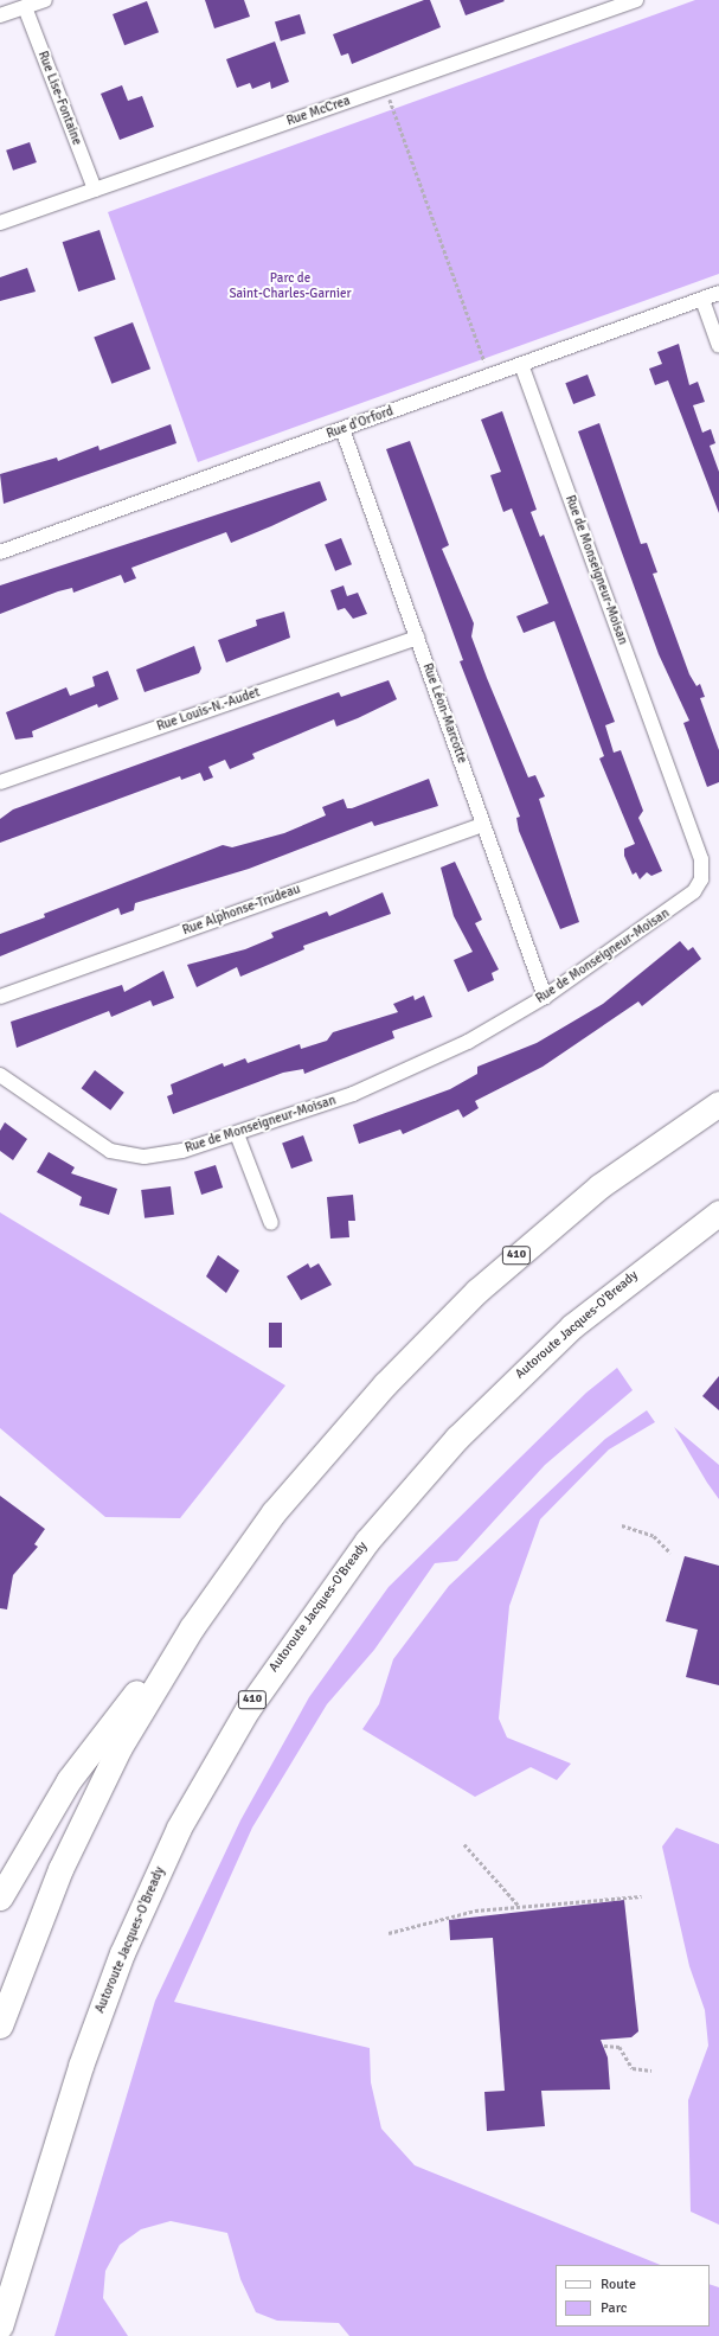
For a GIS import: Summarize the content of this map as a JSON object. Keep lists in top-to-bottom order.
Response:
{
  "streets": {
    "highway": ["410", "Autoroute Jacques-O'Bready"],
    "street": [
      "Rue Lise-Fontaine",
      "Rue McCrea",
      "Rue d'Orford",
      "Rue de Monseigneur-Moisan",
      "Rue Louis-N.-Audet",
      "Rue Léon-Marcotte",
      "Rue Alphonse-Trudeau"
    ]
  },
  "crossings": [
    ["Rue Lise-Fontaine", "Rue McCrea"],
    ["Rue d'Orford", "Rue de Monseigneur-Moisan"],
    ["Rue d'Orford", "Rue Léon-Marcotte"],
    ["Rue de Monseigneur-Moisan", "Rue Léon-Marcotte"],
    ["Rue Louis-N.-Audet", "Rue Léon-Marcotte"],
    ["Rue Léon-Marcotte", "Rue Alphonse-Trudeau"]
  ],
  "parks": ["Parc de Saint-Charles-Garnier"],
  "legend": ["Route", "Parc"]
}
